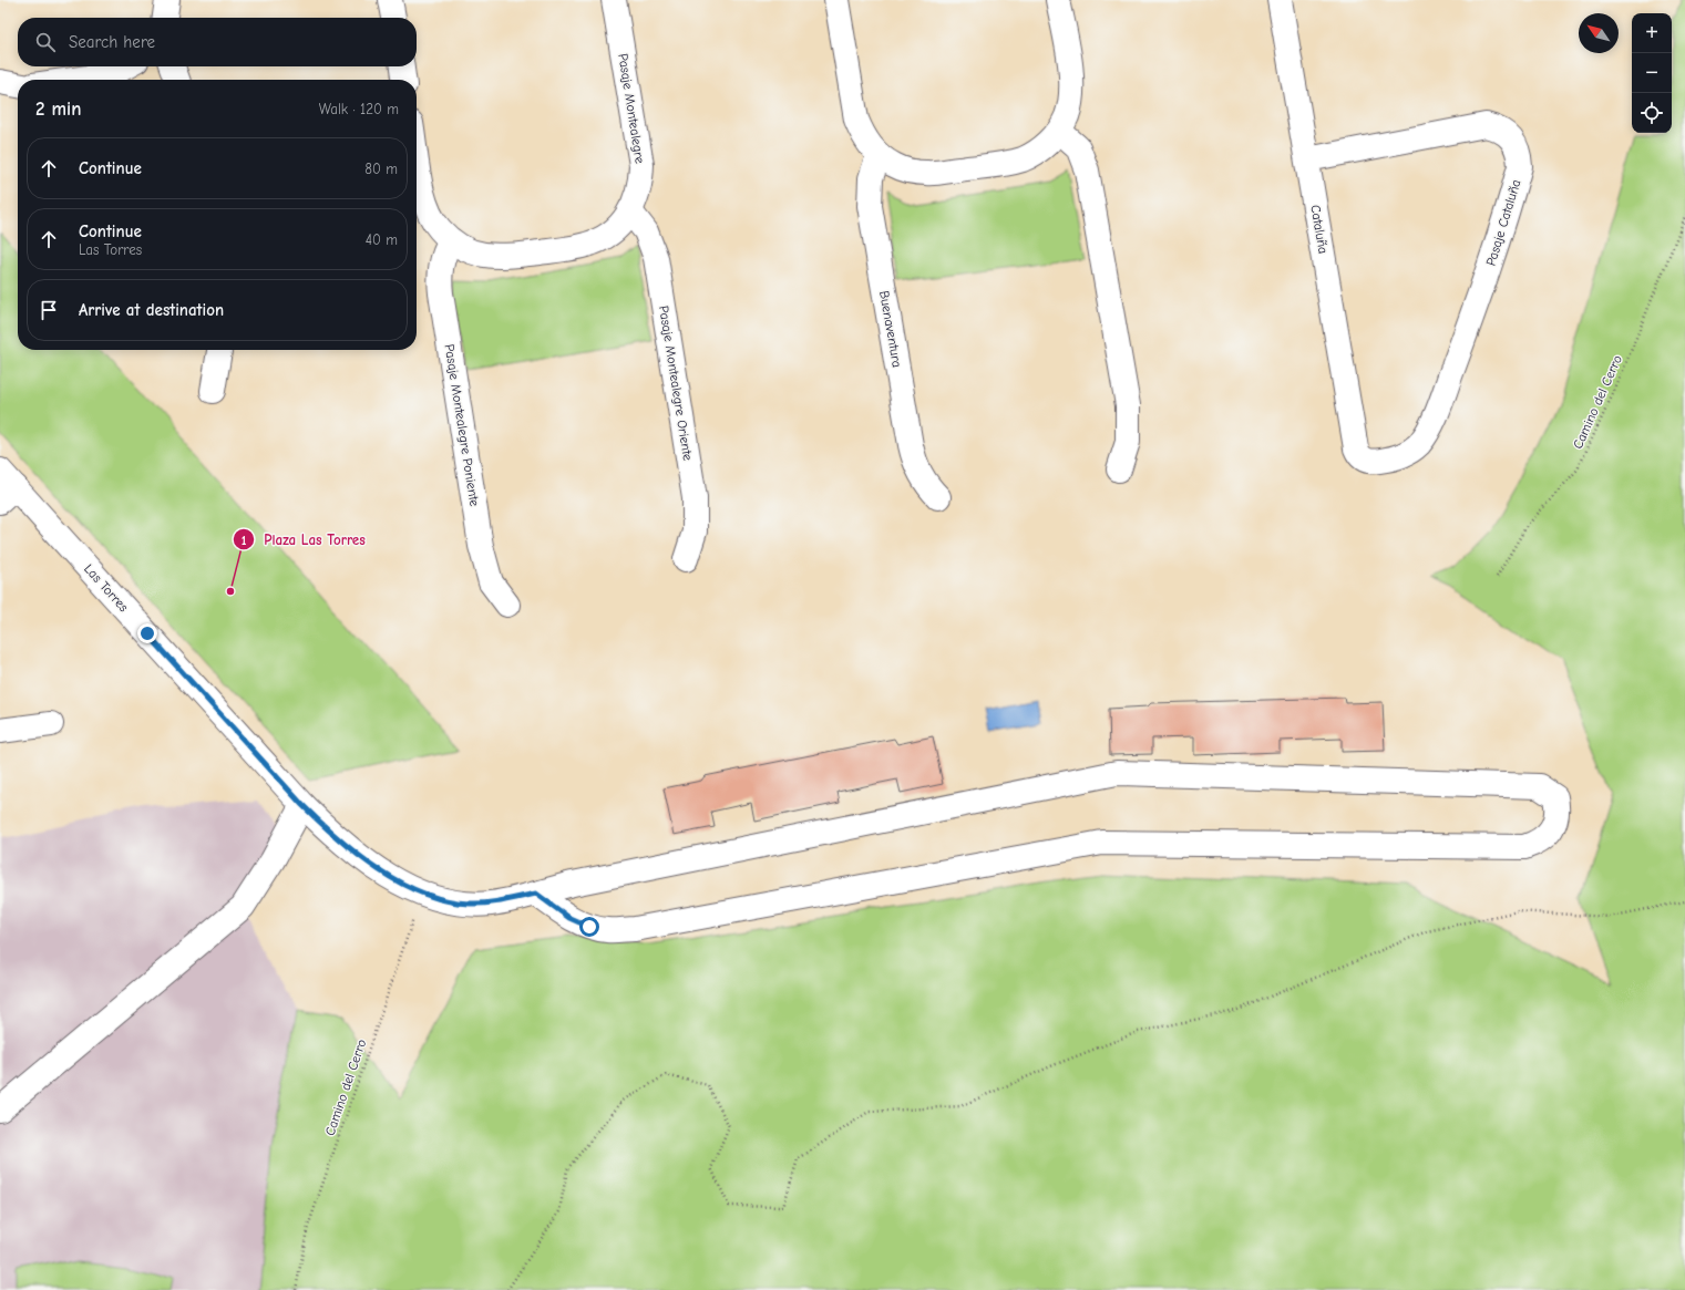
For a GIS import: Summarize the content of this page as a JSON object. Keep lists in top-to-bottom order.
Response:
{
  "streets": {
    "street": [
      "Pasaje Montealegre",
      "Pasaje Cataluña",
      "Cataluña",
      "Buenaventura",
      "Pasaje Montealegre Oriente",
      "Pasaje Montealegre Poniente",
      "Las Torres"
    ],
    "path": ["Camino del Cerro"]
  },
  "crossings": [
    ["Pasaje Montealegre", "Pasaje Montealegre Oriente"],
    ["Pasaje Montealegre", "Pasaje Montealegre Poniente"],
    ["Pasaje Cataluña", "Cataluña"],
    ["Camino del Cerro", "Las Torres"]
  ],
  "places": ["Plaza Las Torres"],
  "north": "top left",
  "page": {
    "map_buttons": ["+", "−"],
    "search": "Search here",
    "heading": ["2 min", "Walk · 120 m"],
    "list": [
      ["Continue", "80 m"],
      ["Continue", "Las Torres", "40 m"],
      "Arrive at destination"
    ]
  }
}
